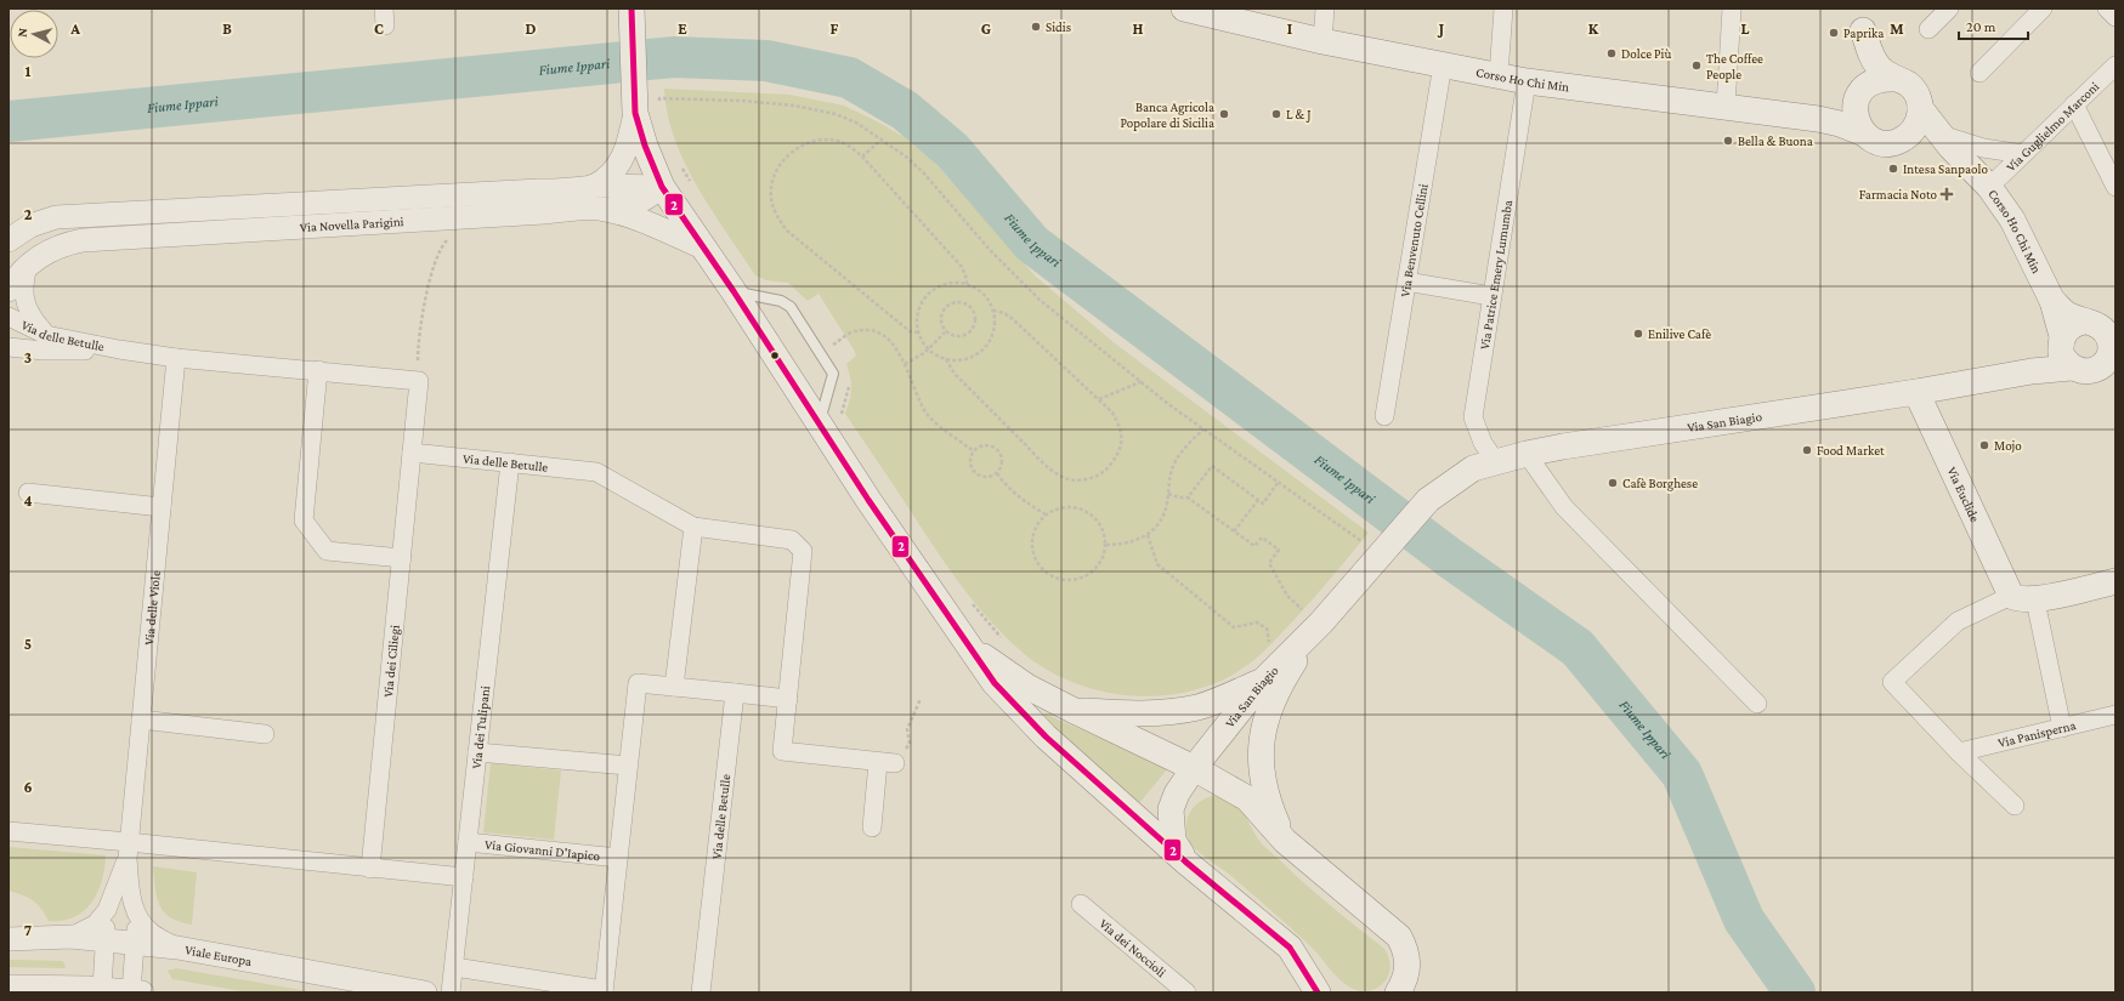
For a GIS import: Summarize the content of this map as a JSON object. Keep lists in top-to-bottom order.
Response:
{
  "streets": {
    "main road": ["Corso Ho Chi Min", "Via San Biagio", "Via Euclide"],
    "street": [
      "Via Guglielmo Marconi",
      "Via Novella Parigini",
      "Via Benvenuto Cellini",
      "Via Patrice Emery Lumumba",
      "Via delle Betulle",
      "Via delle Viole",
      "Via dei Ciliegi",
      "Via dei Tulipani",
      "Via Panisperna",
      "Via Giovanni D'Iapico",
      "Via dei Noccioli",
      "Viale Europa"
    ]
  },
  "crossings": [
    ["Corso Ho Chi Min", "Via Guglielmo Marconi"],
    ["Corso Ho Chi Min", "Via Benvenuto Cellini"],
    ["Corso Ho Chi Min", "Via Patrice Emery Lumumba"],
    ["Corso Ho Chi Min", "Via San Biagio"],
    ["Via Patrice Emery Lumumba", "Via San Biagio"],
    ["Via delle Betulle", "Via delle Viole"],
    ["Via delle Betulle", "Via dei Ciliegi"],
    ["Via delle Betulle", "Via dei Tulipani"],
    ["Via San Biagio", "Via Euclide"],
    ["Via Euclide", "Via Panisperna"],
    ["Via dei Tulipani", "Via Giovanni D'Iapico"]
  ],
  "water": ["Fiume Ippari"],
  "places": {
    "other": [
      "Sidis",
      "Paprika",
      "Dolce Più",
      "The Coffee People",
      "Banca Agricola Popolare di Sicilia",
      "L & J",
      "Bella & Buona",
      "Intesa Sanpaolo",
      "Enilive Cafè",
      "Mojo",
      "Food Market",
      "Cafè Borghese"
    ],
    "health": ["Farmacia Noto"]
  },
  "lines": ["transit line 2"],
  "scale_bar": "20 m",
  "north": "left",
  "grid": {
    "columns": [
      "A",
      "B",
      "C",
      "D",
      "E",
      "F",
      "G",
      "H",
      "I",
      "J",
      "K",
      "L",
      "M"
    ],
    "rows": [
      "1",
      "2",
      "3",
      "4",
      "5",
      "6",
      "7"
    ]
  }
}
